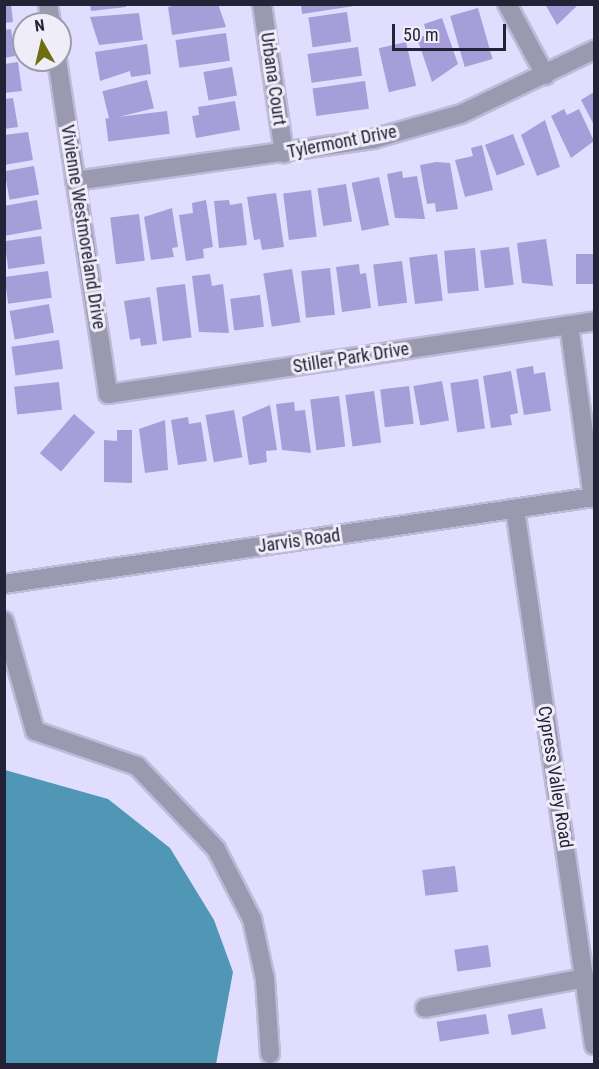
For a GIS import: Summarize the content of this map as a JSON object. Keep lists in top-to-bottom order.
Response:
{
  "streets": {
    "street": [
      "Urbana Court",
      "Tylermont Drive",
      "Vivienne Westmoreland Drive",
      "Stiller Park Drive",
      "Jarvis Road",
      "Cypress Valley Road"
    ]
  },
  "crossings": [
    ["Urbana Court", "Tylermont Drive"],
    ["Tylermont Drive", "Vivienne Westmoreland Drive"],
    ["Vivienne Westmoreland Drive", "Stiller Park Drive"],
    ["Jarvis Road", "Cypress Valley Road"]
  ],
  "scale_bar": "50 m",
  "north": "top"
}
